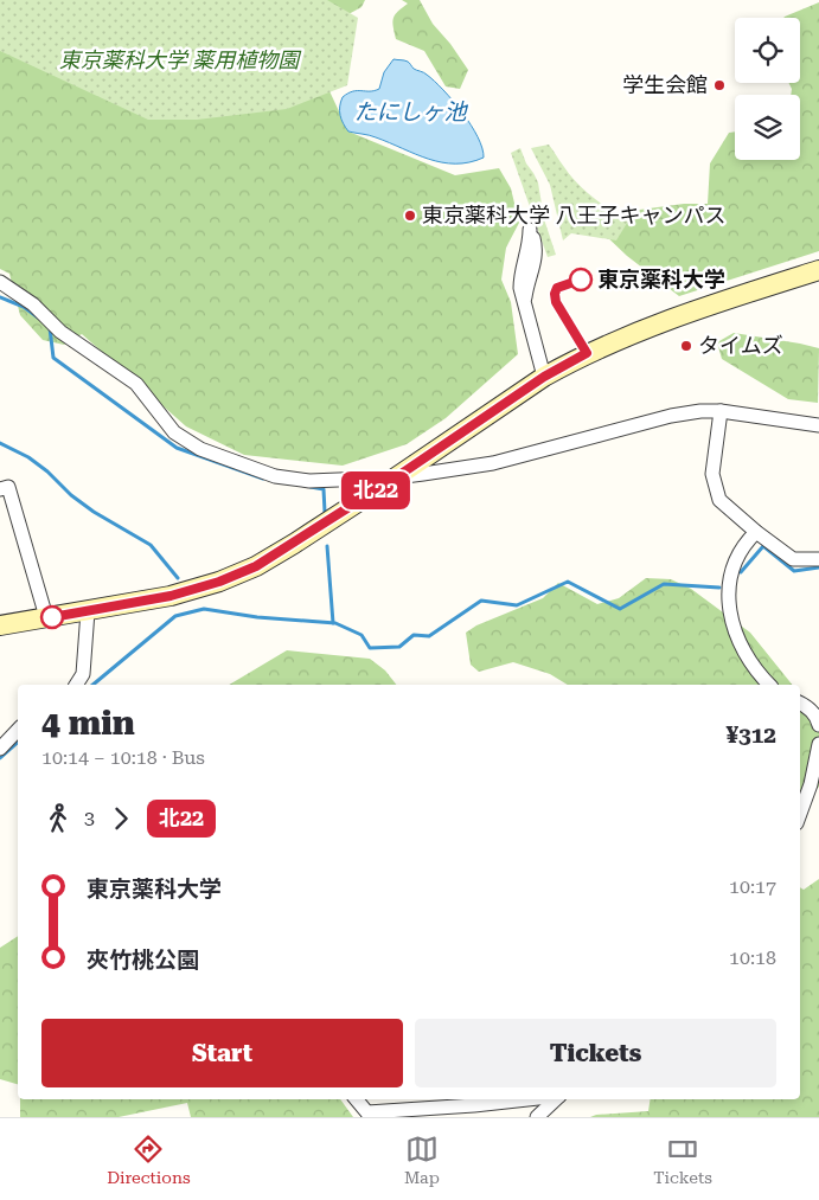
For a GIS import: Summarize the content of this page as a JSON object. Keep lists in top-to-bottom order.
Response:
{
  "water": ["たにしヶ池"],
  "parks": ["東京薬科大学 薬用植物園"],
  "places": [
    "学生会館",
    "東京薬科大学 八王子キャンパス",
    "東京薬科大学",
    "タイムズ"
  ],
  "lines": ["bus line 北22"],
  "page": {
    "on_map": "北22",
    "heading": ["4 min", "10:14 – 10:18 · Bus", "¥312"],
    "legs": ["3", "北22"],
    "list": [
      {
        "name": "東京薬科大学",
        "value": "10:17"
      },
      {
        "name": "夾竹桃公園",
        "value": "10:18"
      }
    ],
    "buttons": ["Start", "Tickets"],
    "tabs": ["Directions", "Map", "Tickets"]
  }
}
